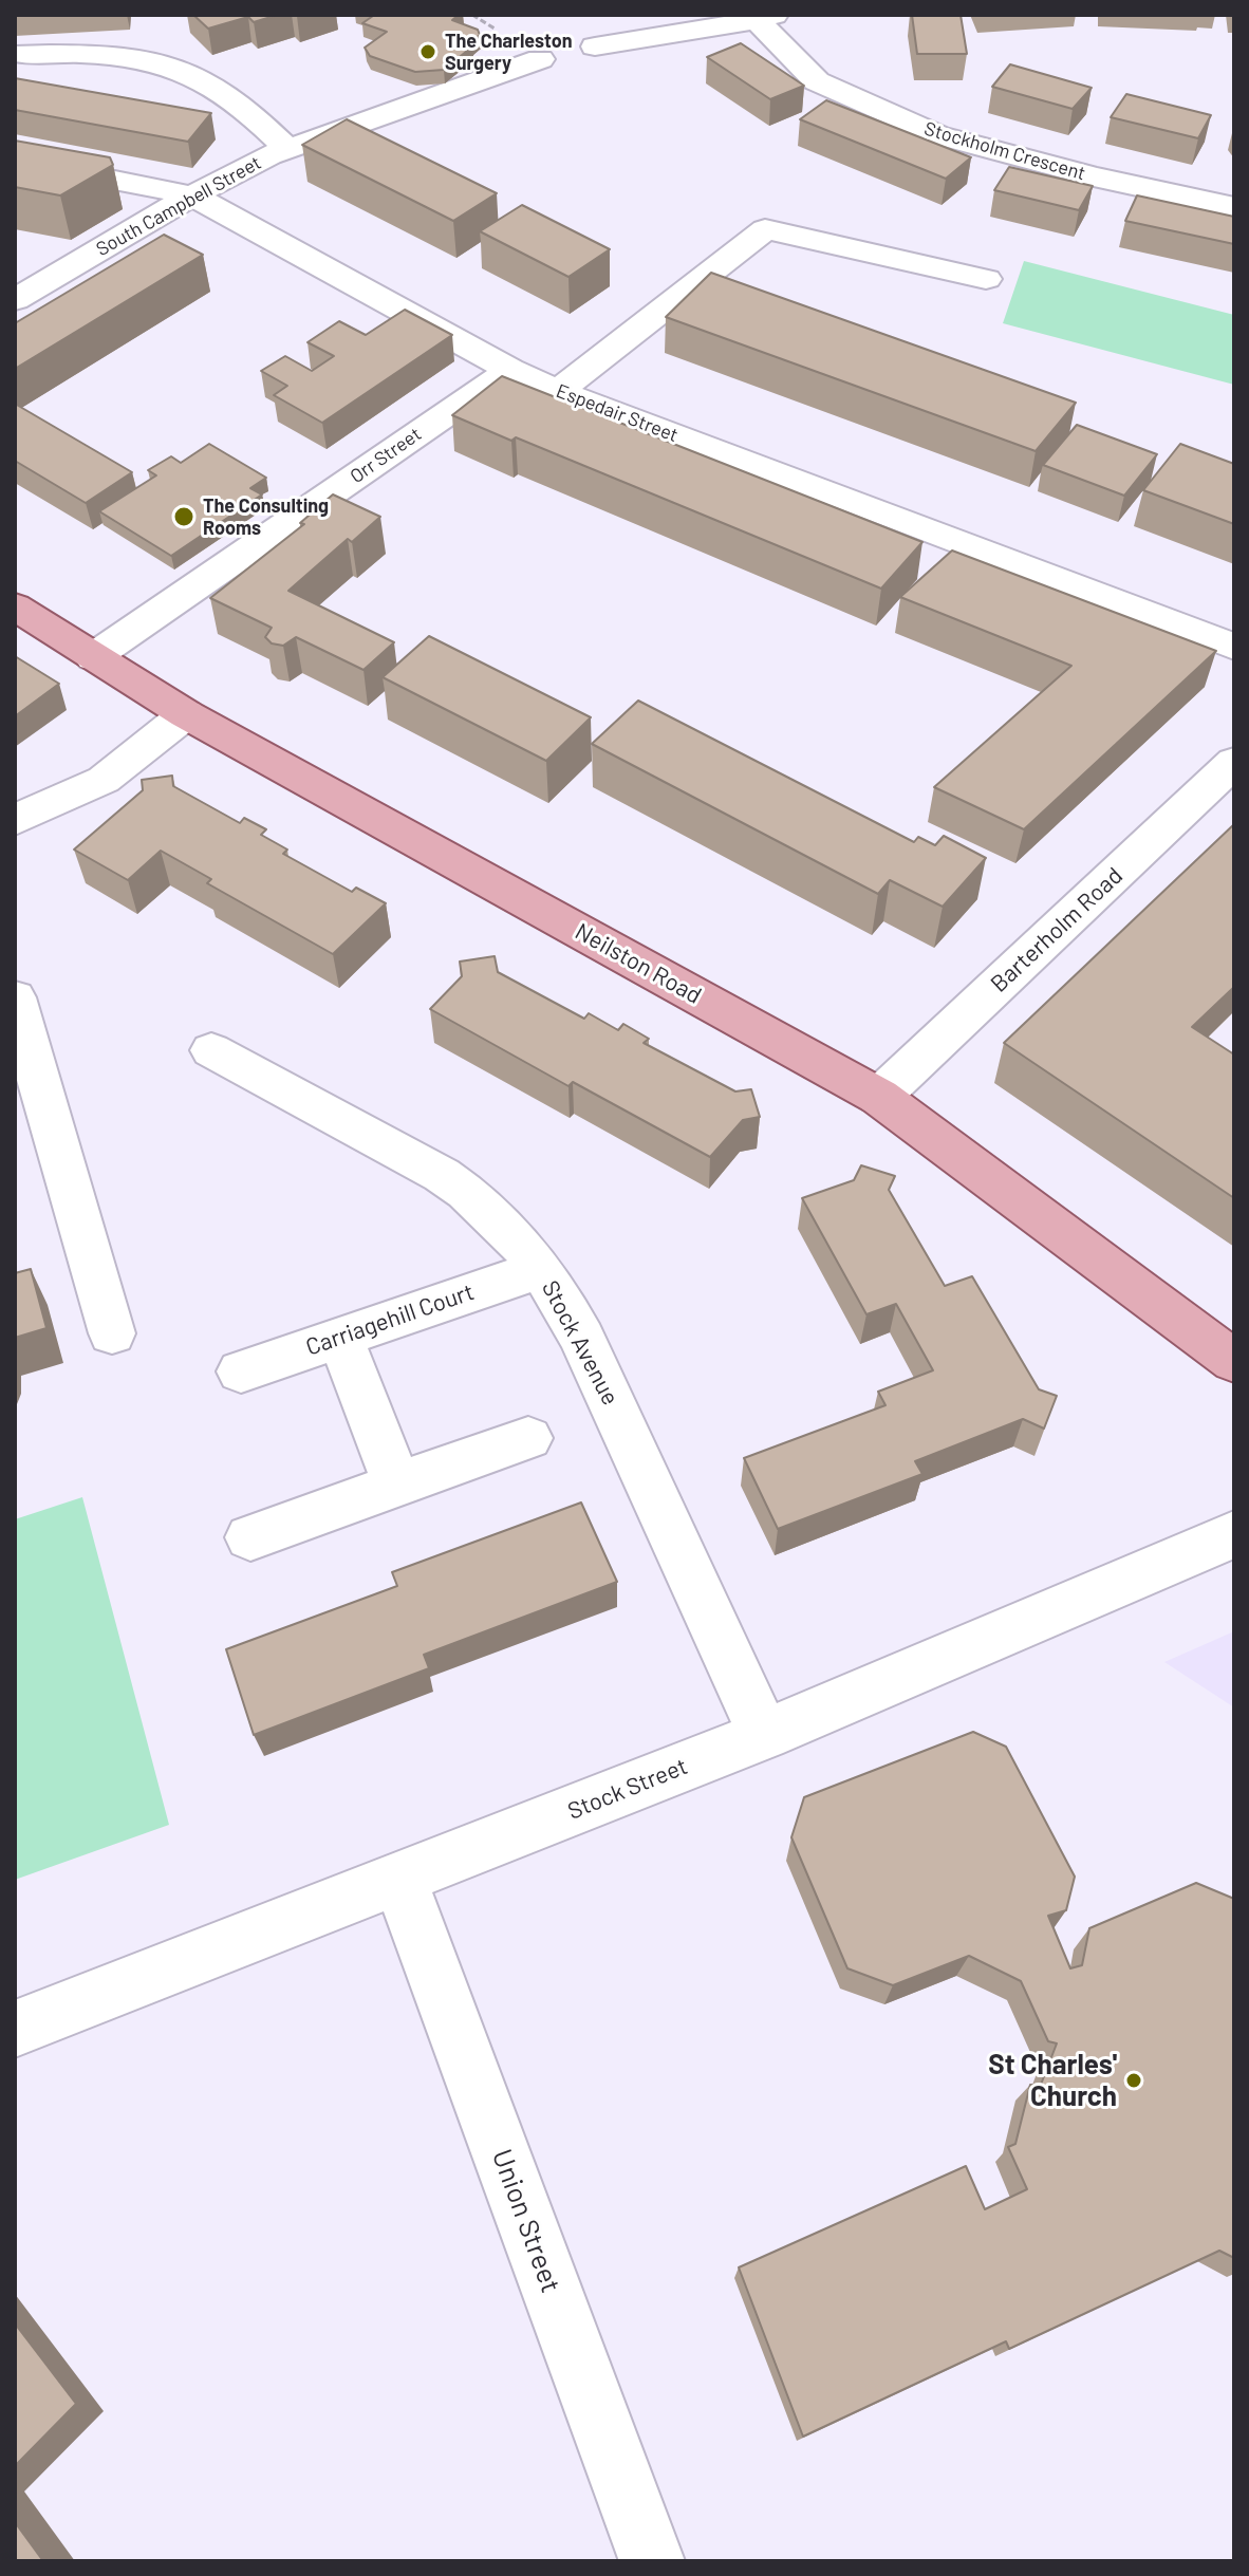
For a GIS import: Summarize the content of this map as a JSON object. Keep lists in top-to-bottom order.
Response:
{
  "streets": {
    "main road": ["Neilston Road"],
    "street": [
      "Stockholm Crescent",
      "South Campbell Street",
      "Espedair Street",
      "Orr Street",
      "Barterholm Road",
      "Carriagehill Court",
      "Stock Avenue",
      "Stock Street",
      "Union Street"
    ]
  },
  "crossings": [
    ["South Campbell Street", "Espedair Street"],
    ["Espedair Street", "Orr Street"],
    ["Orr Street", "Neilston Road"],
    ["Barterholm Road", "Neilston Road"],
    ["Carriagehill Court", "Stock Avenue"],
    ["Stock Avenue", "Stock Street"],
    ["Stock Street", "Union Street"]
  ],
  "places": ["The Charleston Surgery", "The Consulting Rooms", "St Charles' Church"]
}
